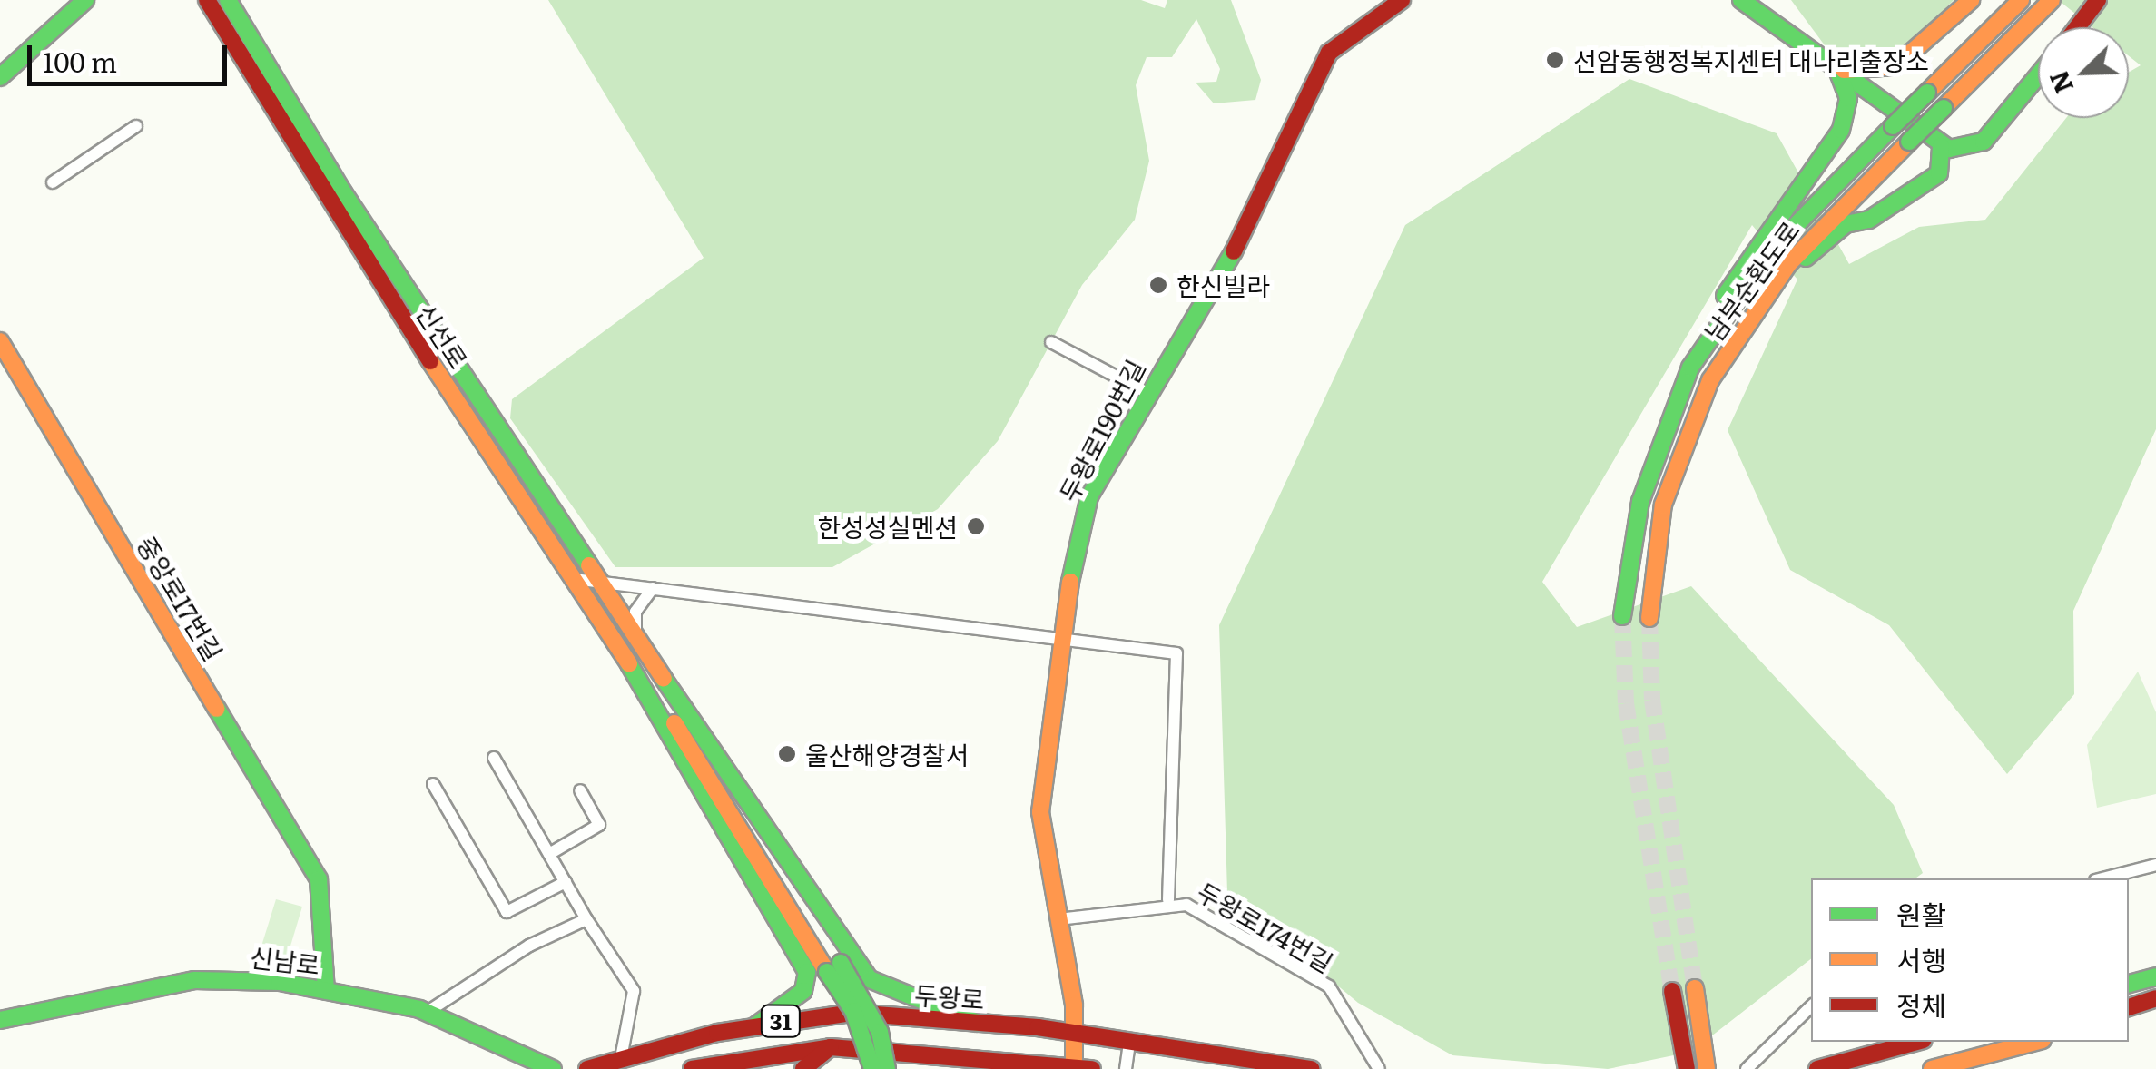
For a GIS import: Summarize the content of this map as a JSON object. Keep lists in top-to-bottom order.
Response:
{
  "streets": {
    "main road": [
      "남부순환도로",
      "신선로",
      "두왕로190번길",
      "중앙로17번길",
      "신남로",
      "두왕로",
      "31"
    ],
    "street": ["두왕로174번길"]
  },
  "crossings": [
    ["두왕로190번길", "두왕로174번길"],
    ["두왕로190번길", "두왕로"],
    ["중앙로17번길", "신남로"]
  ],
  "places": [
    "선암동행정복지센터 대나리출장소",
    "한신빌라",
    "한성성실멘션",
    "울산해양경찰서"
  ],
  "legend": ["원활", "서행", "정체"],
  "scale_bar": "100 m",
  "north": "bottom left"
}
